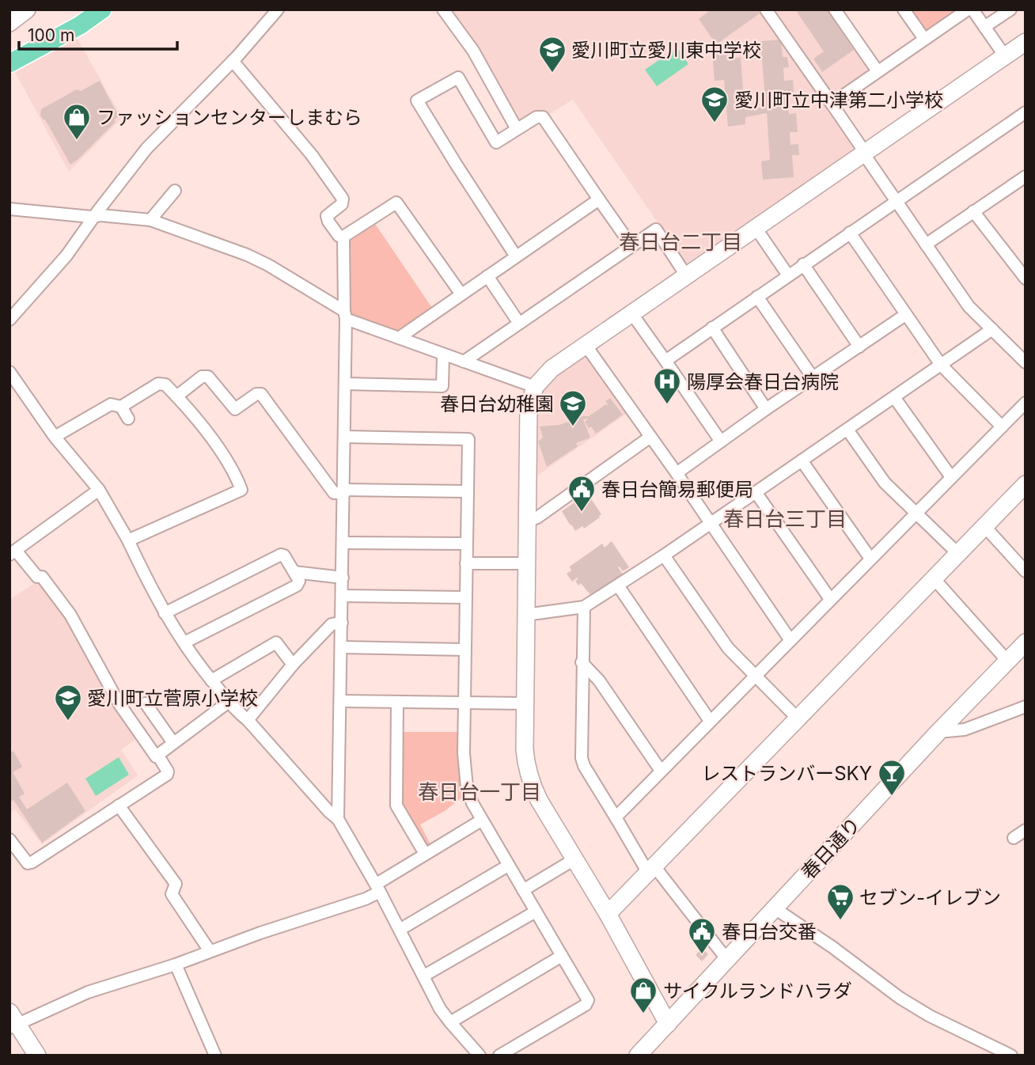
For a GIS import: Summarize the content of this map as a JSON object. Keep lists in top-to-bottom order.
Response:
{
  "streets": {
    "street": ["春日通り"]
  },
  "districts": ["春日台二丁目", "春日台三丁目", "春日台一丁目"],
  "places": {
    "school or university": [
      "愛川町立愛川東中学校",
      "愛川町立中津第二小学校",
      "春日台幼稚園",
      "愛川町立菅原小学校"
    ],
    "shop": ["ファッションセンターしまむら", "サイクルランドハラダ"],
    "hospital": ["陽厚会春日台病院"],
    "public building": ["春日台簡易郵便局", "春日台交番"],
    "bar": ["レストランバーSKY"],
    "supermarket": ["セブン-イレブン"]
  },
  "scale_bar": "100 m"
}
